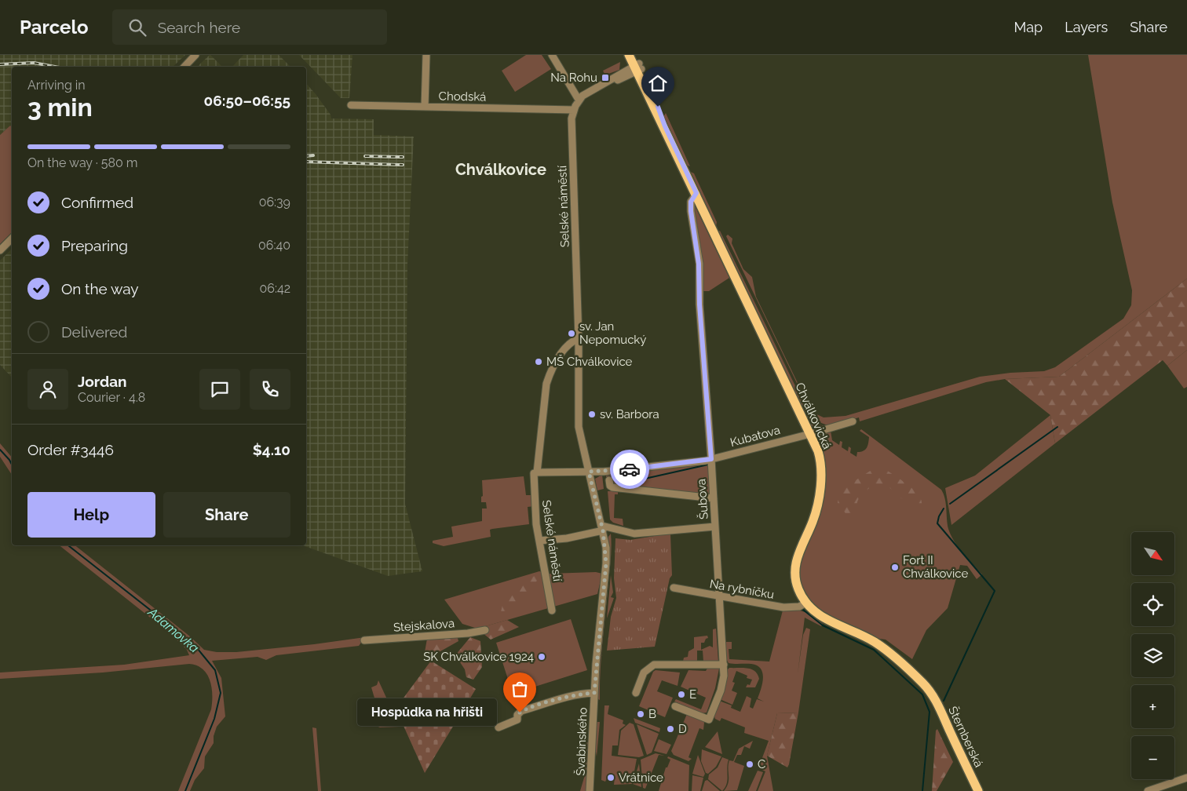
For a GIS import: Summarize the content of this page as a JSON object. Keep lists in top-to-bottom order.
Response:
{
  "streets": {
    "main road": ["Chválkovická", "Šternberská"],
    "street": [
      "Chodská",
      "Selské náměstí",
      "Kubatova",
      "Šubova",
      "Na rybníčku",
      "Stejskalova",
      "Švabinského"
    ]
  },
  "crossings": [
    ["Chodská", "Selské náměstí"],
    ["Selské náměstí", "Kubatova"],
    ["Selské náměstí", "Švabinského"],
    ["Chválkovická", "Kubatova"],
    ["Chválkovická", "Šubova"],
    ["Chválkovická", "Na rybníčku"],
    ["Chválkovická", "Šternberská"],
    ["Kubatova", "Šubova"],
    ["Kubatova", "Švabinského"],
    ["Šubova", "Na rybníčku"]
  ],
  "districts": ["Chválkovice"],
  "water": ["Adamovka"],
  "places": {
    "transit": ["Na Rohu"],
    "other": [
      "sv. Jan Nepomucký",
      "MŠ Chválkovice",
      "sv. Barbora",
      "Fort II Chválkovice",
      "SK Chválkovice 1924",
      "E",
      "Hospůdka na hřišti",
      "B",
      "D",
      "C",
      "Vrátnice"
    ]
  },
  "north": "bottom right",
  "page": {
    "header": "Parcelo",
    "search": "Search here",
    "nav": ["Map", "Layers", "Share"],
    "heading": ["3 min", "Arriving in", "06:50–06:55"],
    "panel": [
      "Jordan",
      "Courier · 4.8",
      "Order #3446",
      "$4.10"
    ],
    "bar": "On the way · 580 m",
    "list": [
      ["Confirmed", "06:39"],
      ["Preparing", "06:40"],
      ["On the way", "06:42"],
      "Delivered"
    ],
    "buttons": ["Help", "Share"],
    "map_buttons": ["+", "−"],
    "bubble": "Hospůdka na hřišti"
  }
}
